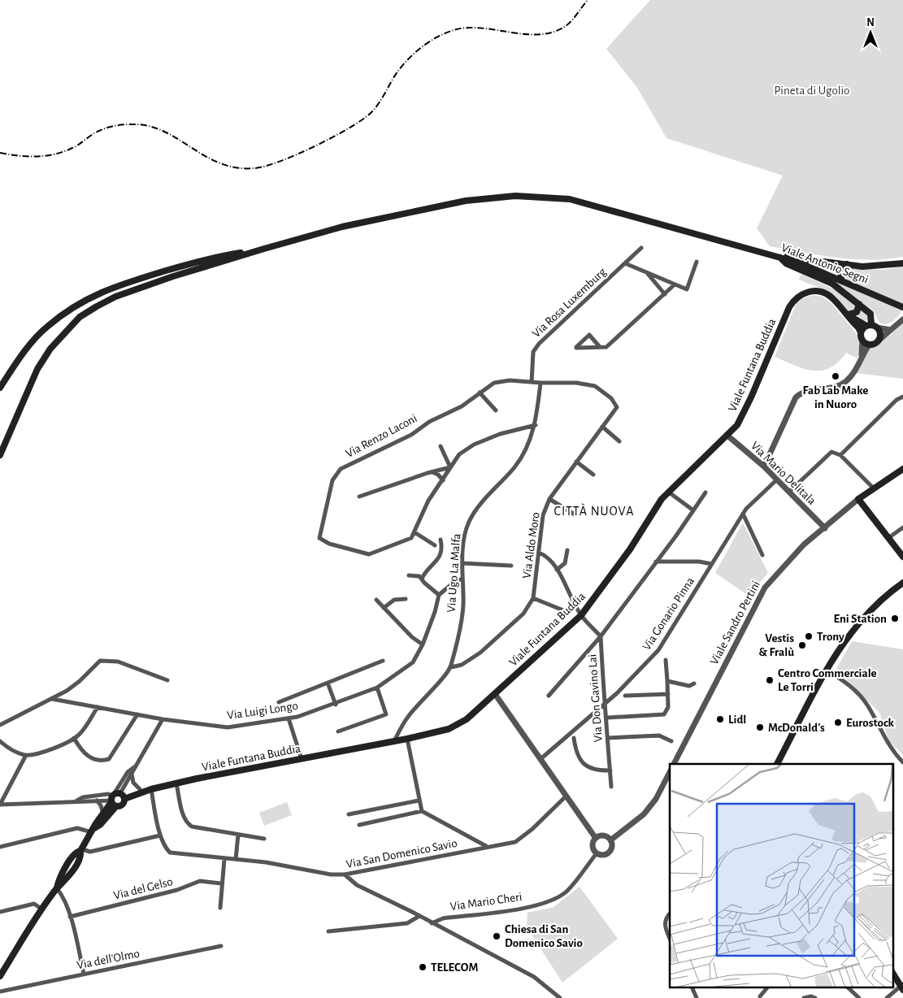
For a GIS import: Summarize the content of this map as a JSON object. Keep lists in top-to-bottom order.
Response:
{
  "streets": {
    "main road": ["Viale Antonio Segni", "Viale Funtana Buddia", "Viale Sandro Pertini"],
    "street": [
      "Via Rosa Luxemburg",
      "Via Renzo Laconi",
      "Via Mario Delitala",
      "Via Aldo Moro",
      "Via Ugo La Malfa",
      "Via Gonario Pinna",
      "Via Don Gavino Lai",
      "Via Luigi Longo",
      "Via San Domenico Savio",
      "Via del Gelso",
      "Via Mario Cheri",
      "Via dell'Olmo"
    ]
  },
  "crossings": [
    ["Viale Funtana Buddia", "Via Mario Delitala"],
    ["Viale Funtana Buddia", "Via Ugo La Malfa"],
    ["Viale Funtana Buddia", "Via Don Gavino Lai"],
    ["Viale Funtana Buddia", "Via San Domenico Savio"],
    ["Via Renzo Laconi", "Via Ugo La Malfa"],
    ["Via Mario Delitala", "Via Gonario Pinna"],
    ["Via Mario Delitala", "Viale Sandro Pertini"],
    ["Via Aldo Moro", "Via Ugo La Malfa"],
    ["Via Aldo Moro", "Via Don Gavino Lai"],
    ["Via Gonario Pinna", "Via Don Gavino Lai"]
  ],
  "districts": ["CITTÀ NUOVA"],
  "parks": ["Pineta di Ugolio"],
  "places": [
    "Fab Lab Make in Nuoro",
    "Eni Station",
    "Trony",
    "Vestis & Fralù",
    "Centro Commerciale Le Torri",
    "Lidl",
    "Eurostock",
    "McDonald's",
    "Chiesa di San Domenico Savio",
    "TELECOM"
  ],
  "north": "top"
}
